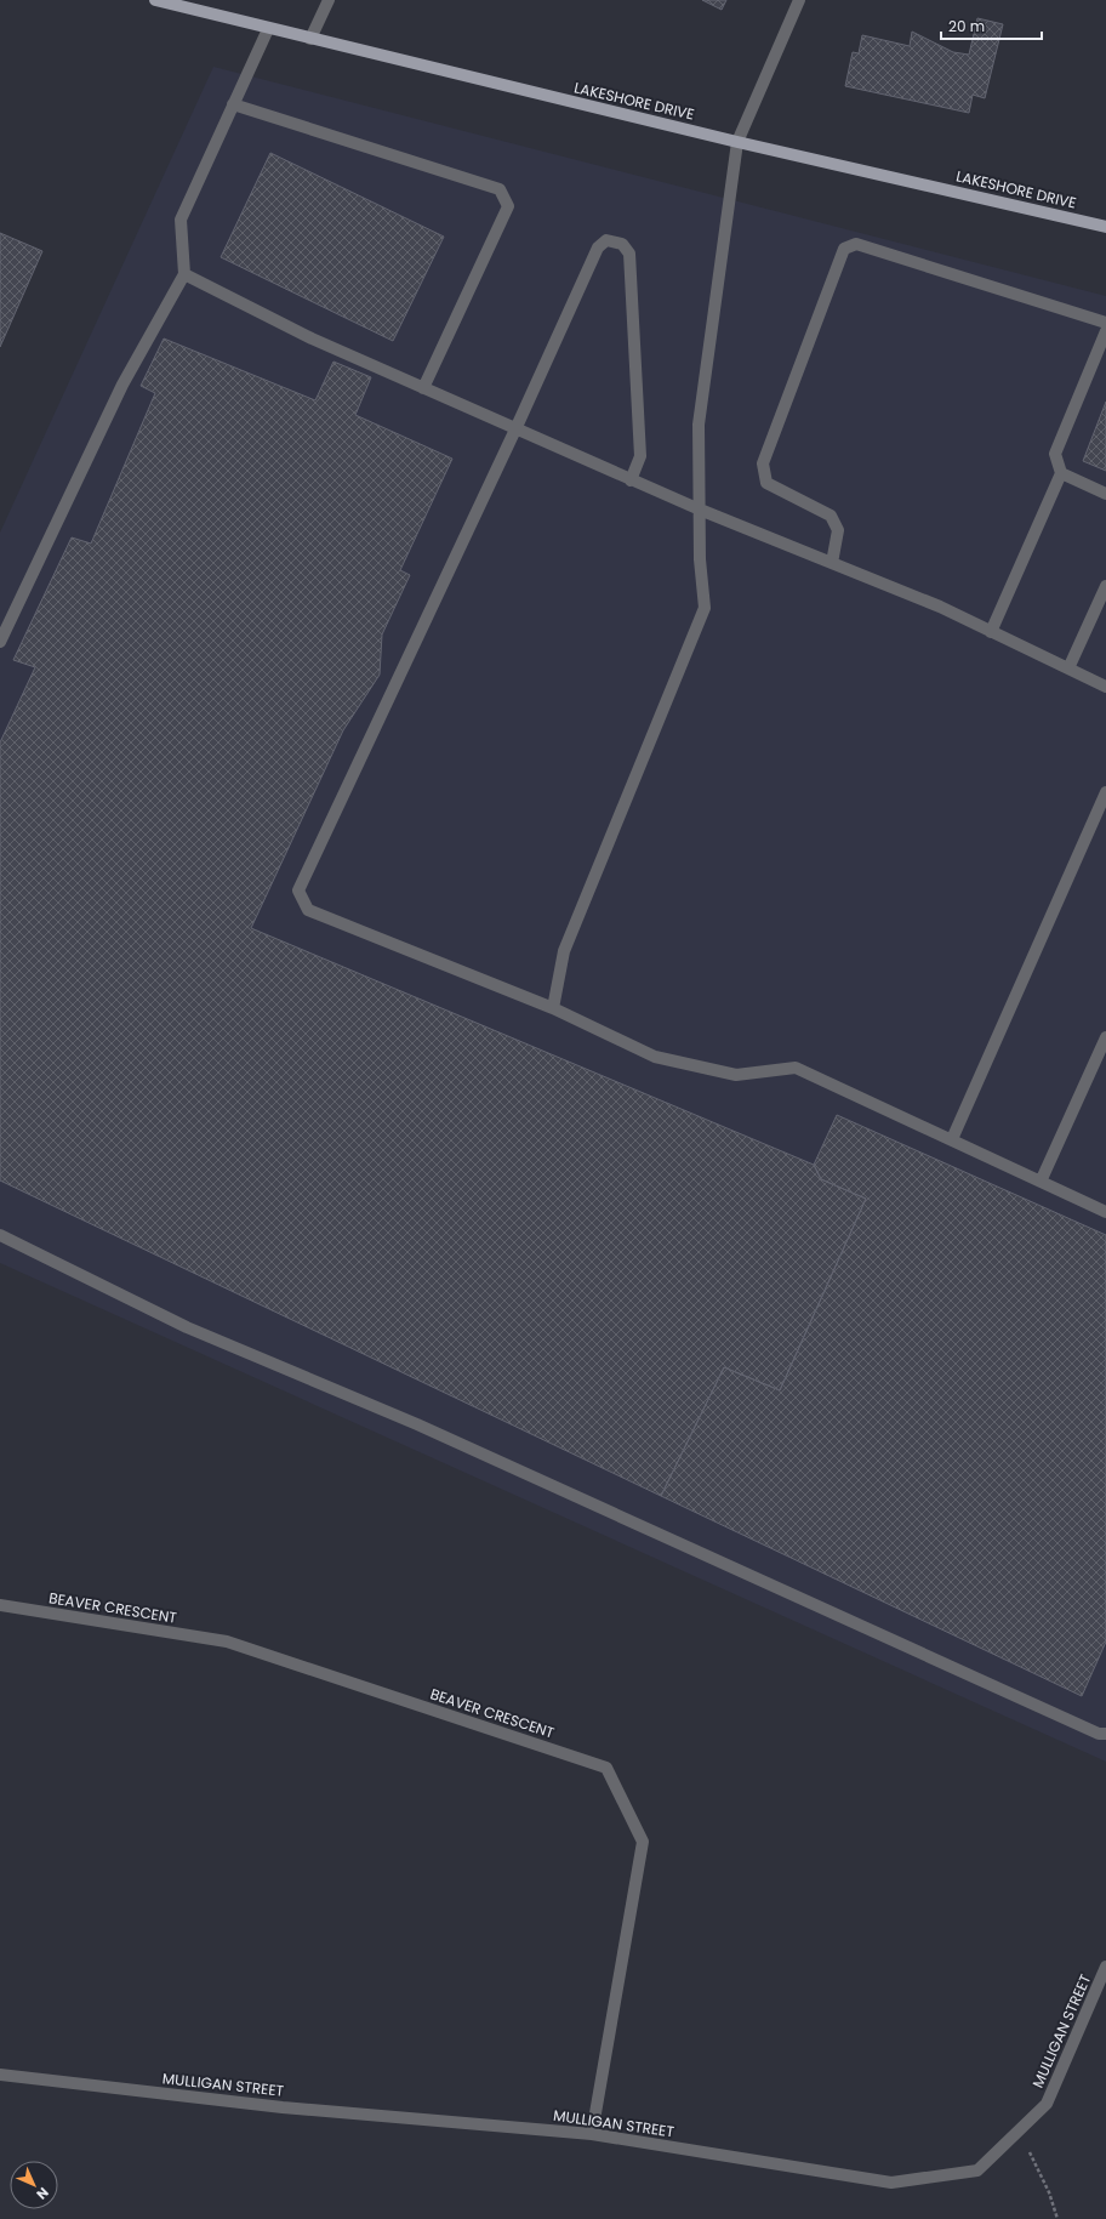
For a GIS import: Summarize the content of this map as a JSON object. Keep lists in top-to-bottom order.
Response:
{
  "streets": {
    "main road": ["LAKESHORE DRIVE"],
    "street": ["BEAVER CRESCENT", "MULLIGAN STREET"]
  },
  "crossings": [
    ["BEAVER CRESCENT", "MULLIGAN STREET"]
  ],
  "scale_bar": "20 m",
  "north": "bottom right"
}
